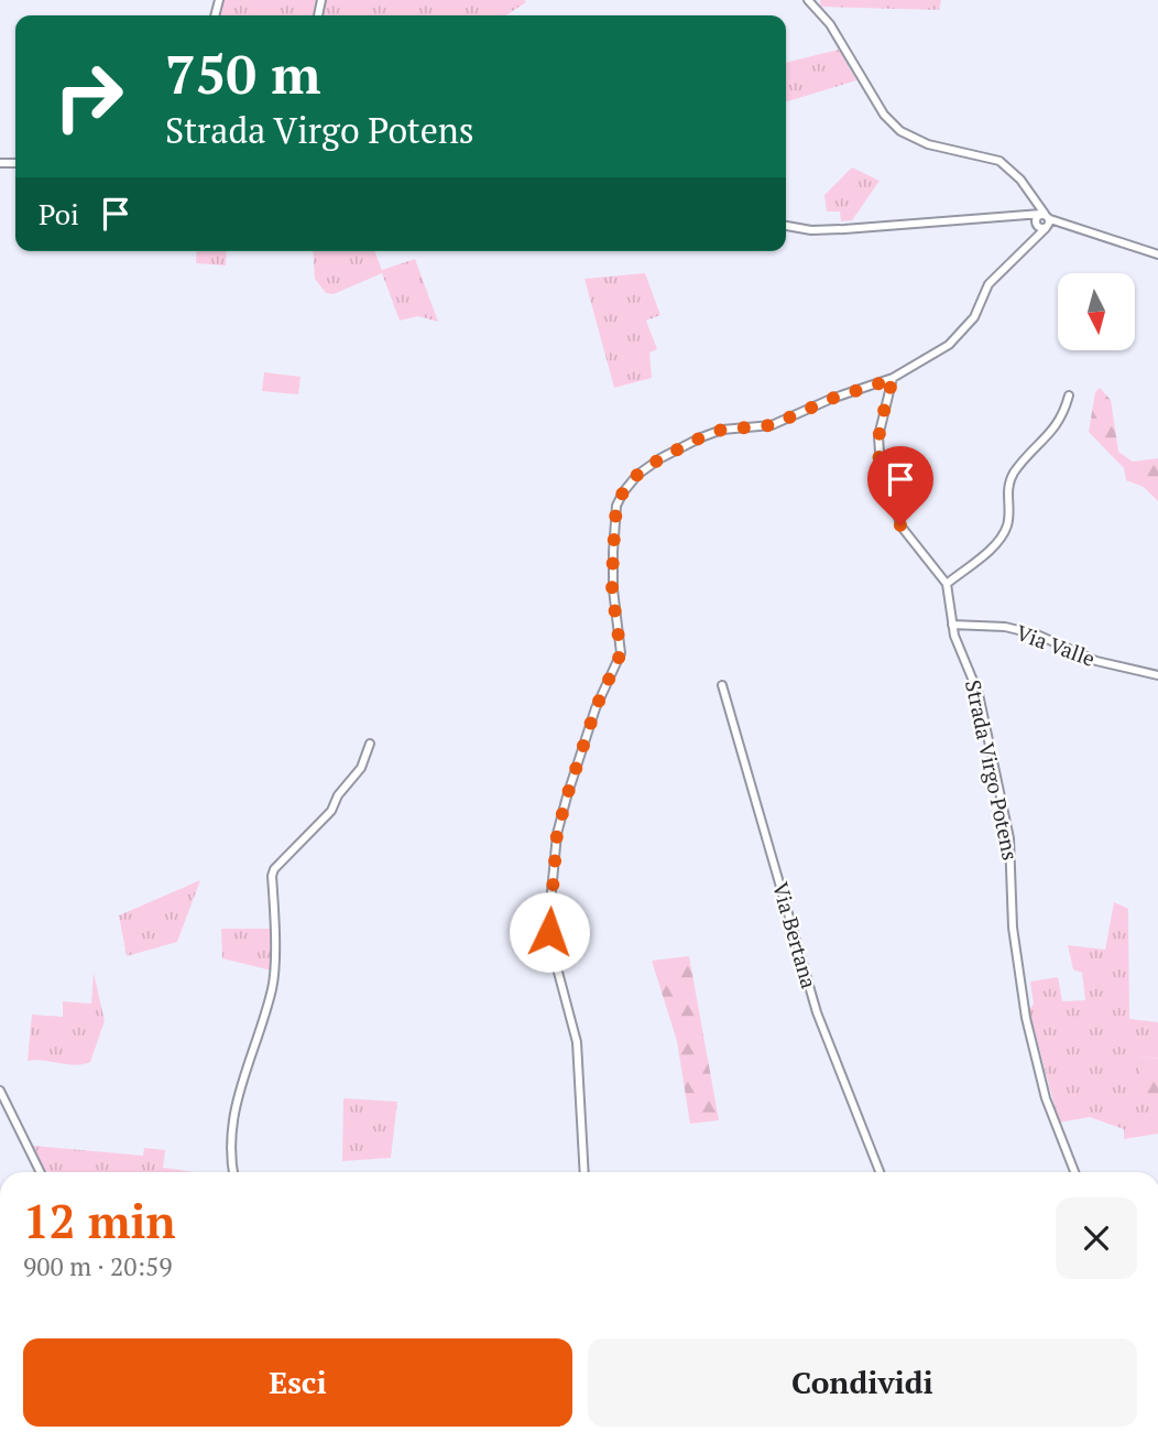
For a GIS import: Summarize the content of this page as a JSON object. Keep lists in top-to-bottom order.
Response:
{
  "streets": {
    "street": ["Via Valle", "Strada Virgo Potens", "Via Bertana"]
  },
  "crossings": [
    ["Via Valle", "Strada Virgo Potens"]
  ],
  "north": "bottom",
  "page": {
    "turn": ["750 m", "Strada Virgo Potens"],
    "then": "Poi",
    "heading": ["12 min", "900 m · 20:59"],
    "buttons": ["Esci", "Condividi"]
  }
}
